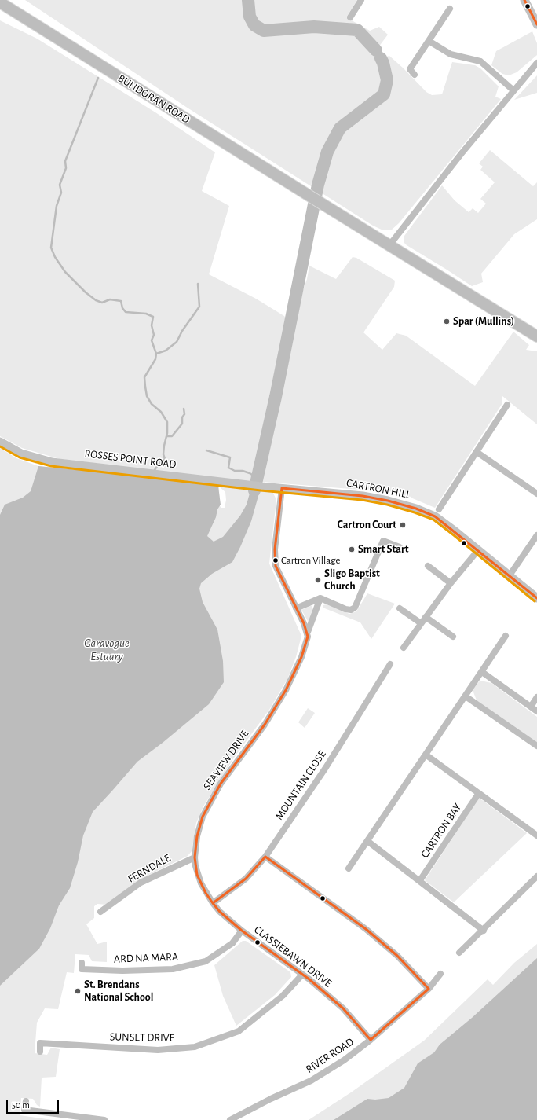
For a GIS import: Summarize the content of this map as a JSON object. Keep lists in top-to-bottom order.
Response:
{
  "streets": {
    "highway": ["BUNDORAN ROAD"],
    "main road": ["ROSSES POINT ROAD", "CARTRON HILL"],
    "street": [
      "SEAVIEW DRIVE",
      "MOUNTAIN CLOSE",
      "CARTRON BAY",
      "FERNDALE",
      "CLASSIEBAWN DRIVE",
      "ARD NA MARA",
      "SUNSET DRIVE",
      "RIVER ROAD"
    ]
  },
  "crossings": [
    ["ROSSES POINT ROAD", "CARTRON HILL"],
    ["SEAVIEW DRIVE", "MOUNTAIN CLOSE"],
    ["SEAVIEW DRIVE", "FERNDALE"],
    ["SEAVIEW DRIVE", "CLASSIEBAWN DRIVE"],
    ["SEAVIEW DRIVE", "ARD NA MARA"],
    ["CLASSIEBAWN DRIVE", "ARD NA MARA"],
    ["CLASSIEBAWN DRIVE", "SUNSET DRIVE"],
    ["CLASSIEBAWN DRIVE", "RIVER ROAD"]
  ],
  "water": ["Garavogue Estuary"],
  "places": [
    "Spar (Mullins)",
    "Cartron Court",
    "Smart Start",
    "Cartron Village",
    "Sligo Baptist Church",
    "St. Brendans National School"
  ],
  "scale_bar": "50 m"
}
